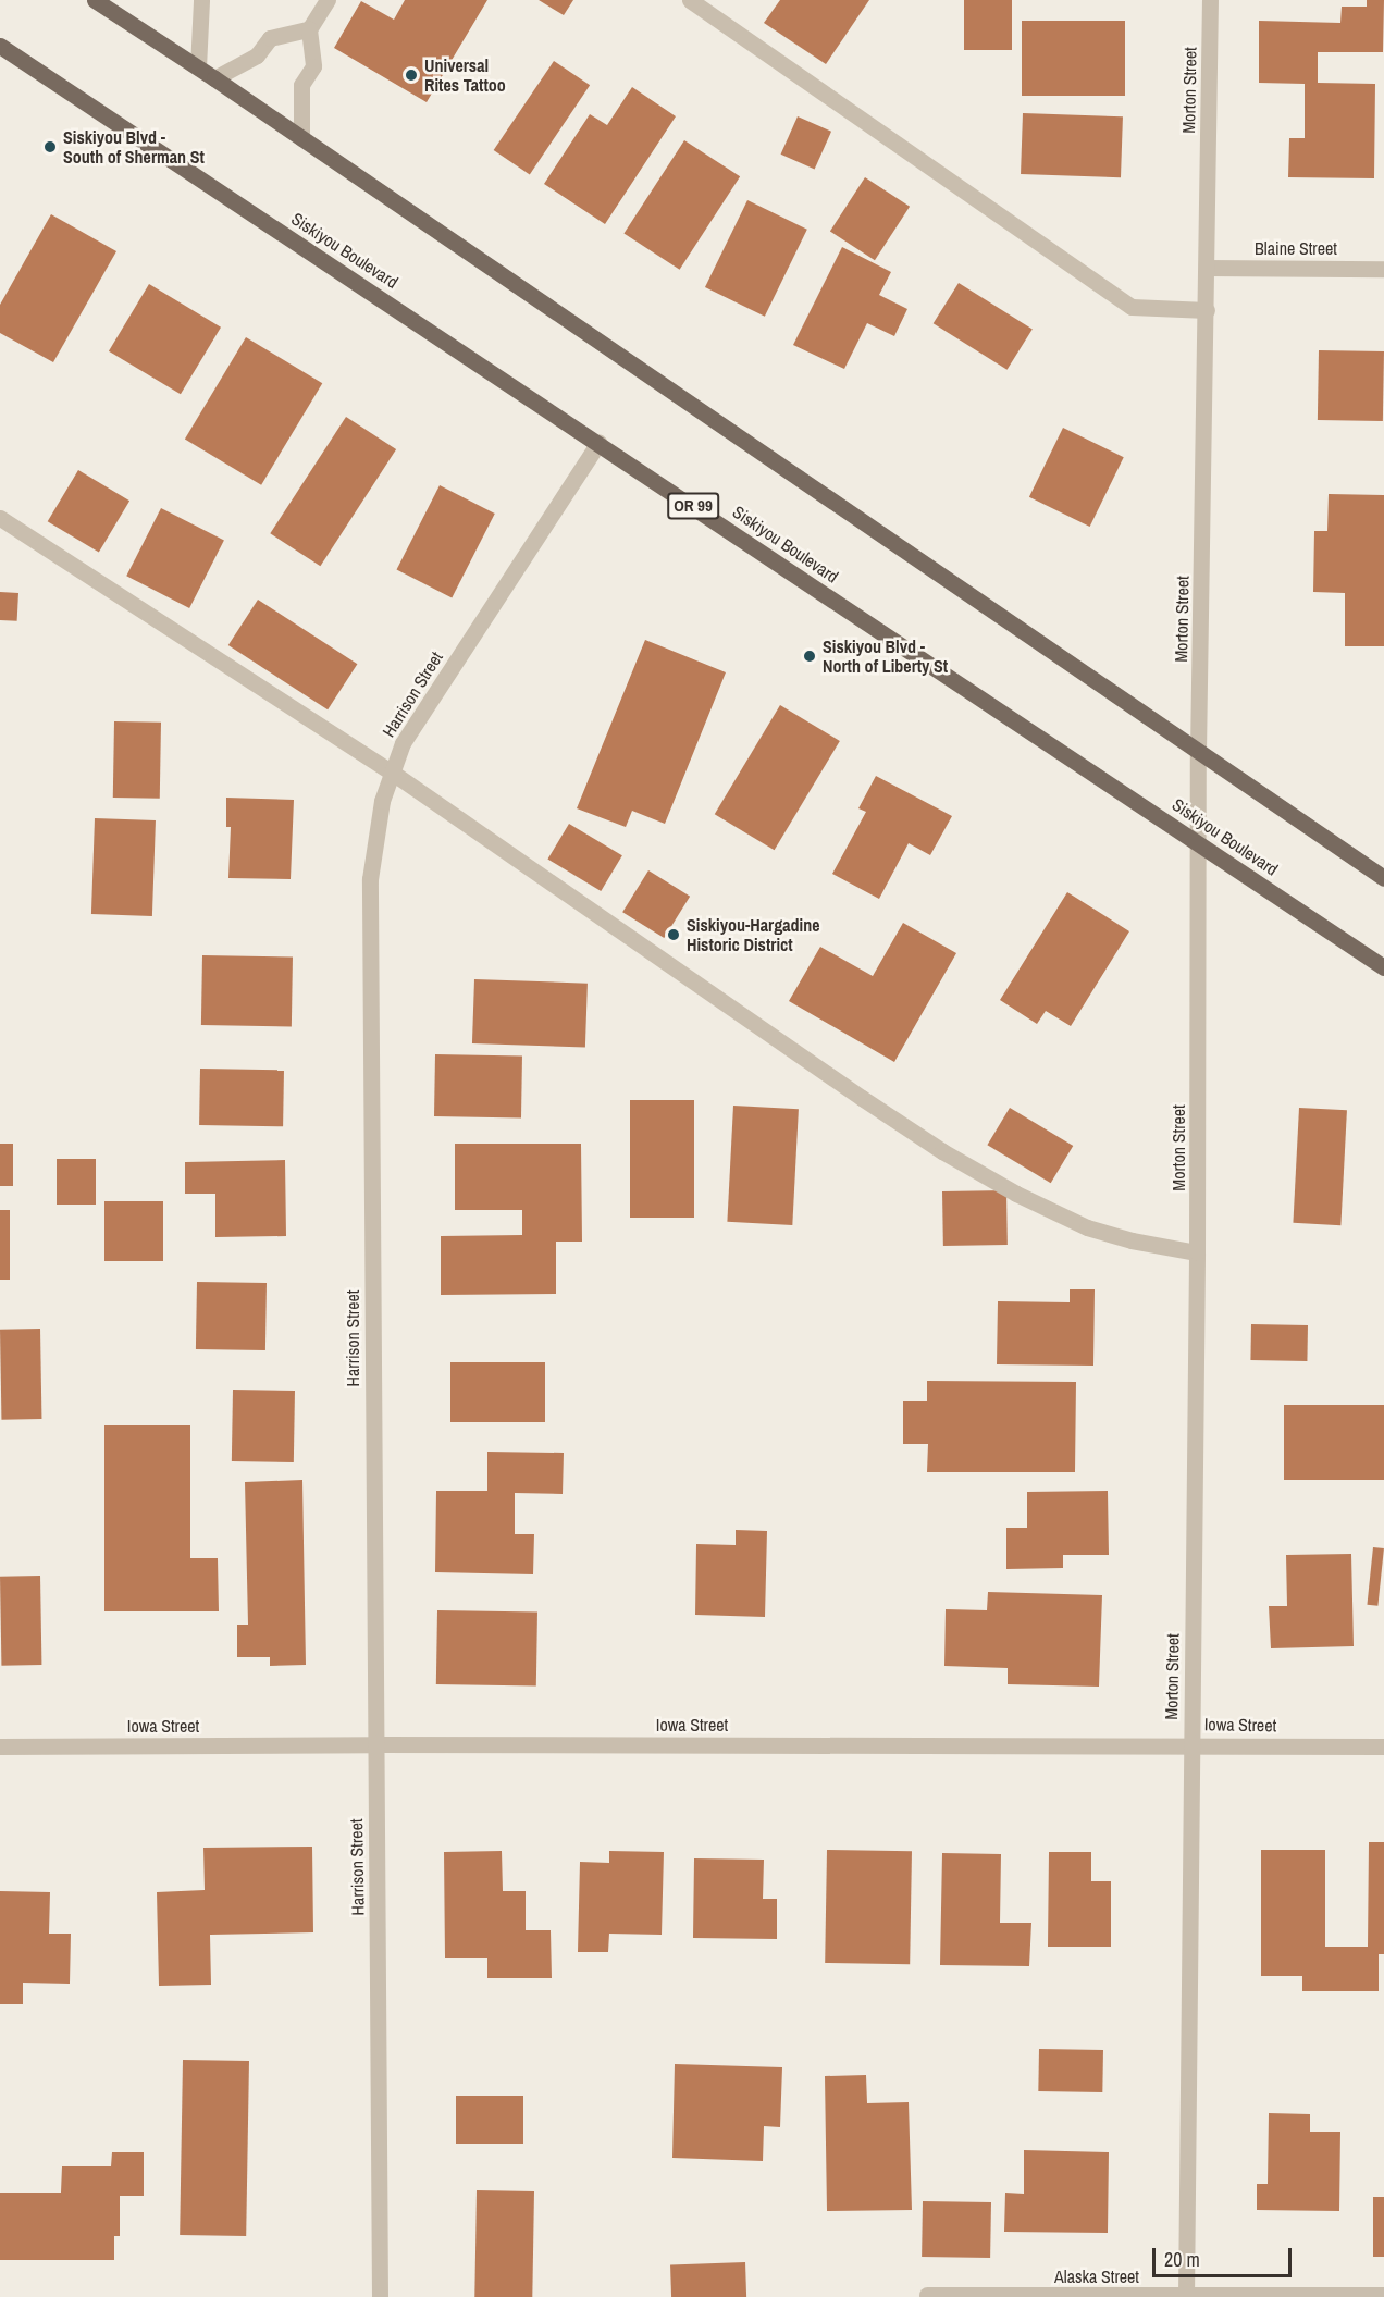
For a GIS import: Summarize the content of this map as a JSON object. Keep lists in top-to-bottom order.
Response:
{
  "streets": {
    "main road": ["Siskiyou Boulevard", "OR 99"],
    "street": [
      "Morton Street",
      "Blaine Street",
      "Harrison Street",
      "Iowa Street",
      "Alaska Street"
    ]
  },
  "crossings": [
    ["Morton Street", "Blaine Street"],
    ["Morton Street", "Siskiyou Boulevard"],
    ["Morton Street", "Iowa Street"],
    ["Morton Street", "Alaska Street"],
    ["Siskiyou Boulevard", "Harrison Street"],
    ["Harrison Street", "Iowa Street"]
  ],
  "places": [
    "Universal Rites Tattoo",
    "Siskiyou Blvd - South of Sherman St",
    "Siskiyou Blvd - North of Liberty St",
    "Siskiyou-Hargadine Historic District"
  ],
  "scale_bar": "20 m"
}
